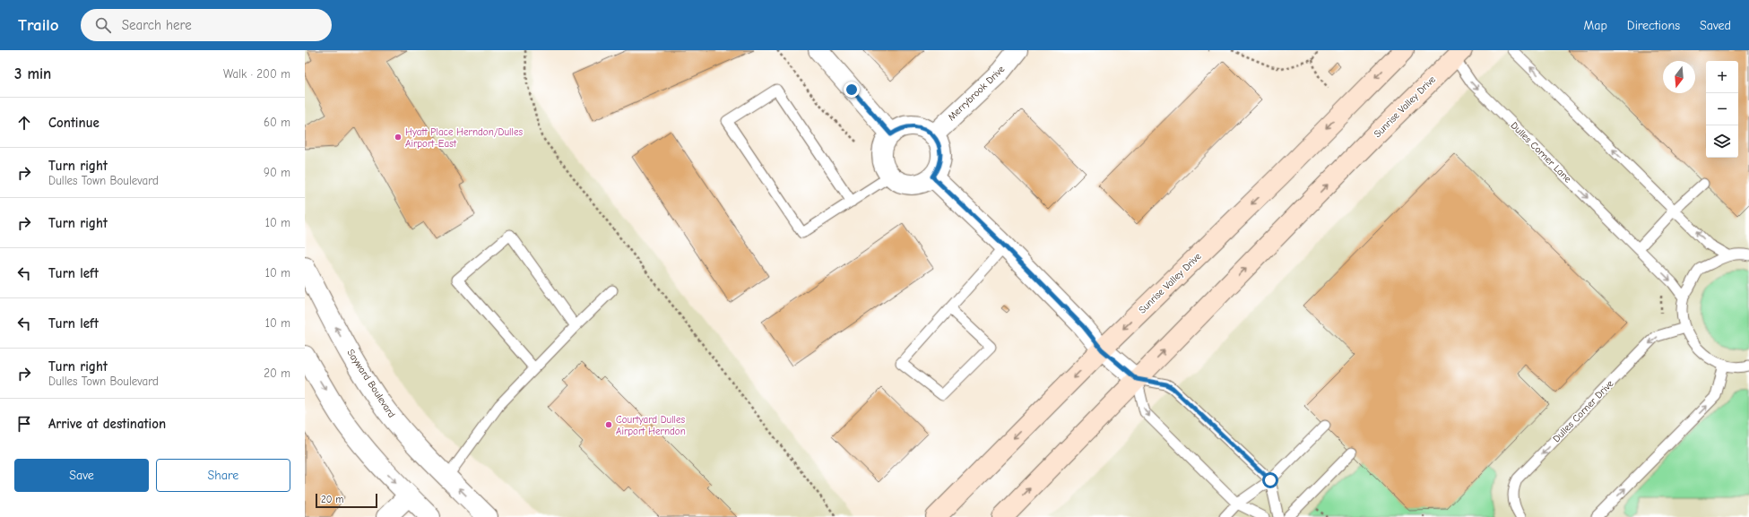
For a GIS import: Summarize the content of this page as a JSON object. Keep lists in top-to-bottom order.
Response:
{
  "streets": {
    "main road": ["Sunrise Valley Drive"],
    "street": ["Merrybrook Drive", "Sayward Boulevard"],
    "lane": ["Dulles Corner Lane", "Dulles Corner Drive"]
  },
  "crossings": [
    ["Sunrise Valley Drive", "Dulles Corner Lane"]
  ],
  "places": ["Hyatt Place Herndon/Dulles Airport-East", "Courtyard Dulles Airport Herndon"],
  "scale_bar": "20 m",
  "north": "bottom",
  "page": {
    "header": "Trailo",
    "search": "Search here",
    "nav": ["Map", "Directions", "Saved"],
    "heading": ["3 min", "Walk · 200 m"],
    "map_buttons": ["+", "−"],
    "list": [
      ["Continue", "60 m"],
      ["Turn right", "Dulles Town Boulevard", "90 m"],
      ["Turn right", "10 m"],
      ["Turn left", "10 m"],
      ["Turn left", "10 m"],
      ["Turn right", "Dulles Town Boulevard", "20 m"],
      "Arrive at destination"
    ],
    "buttons": ["Save", "Share"],
    "scale": "20 m"
  }
}
